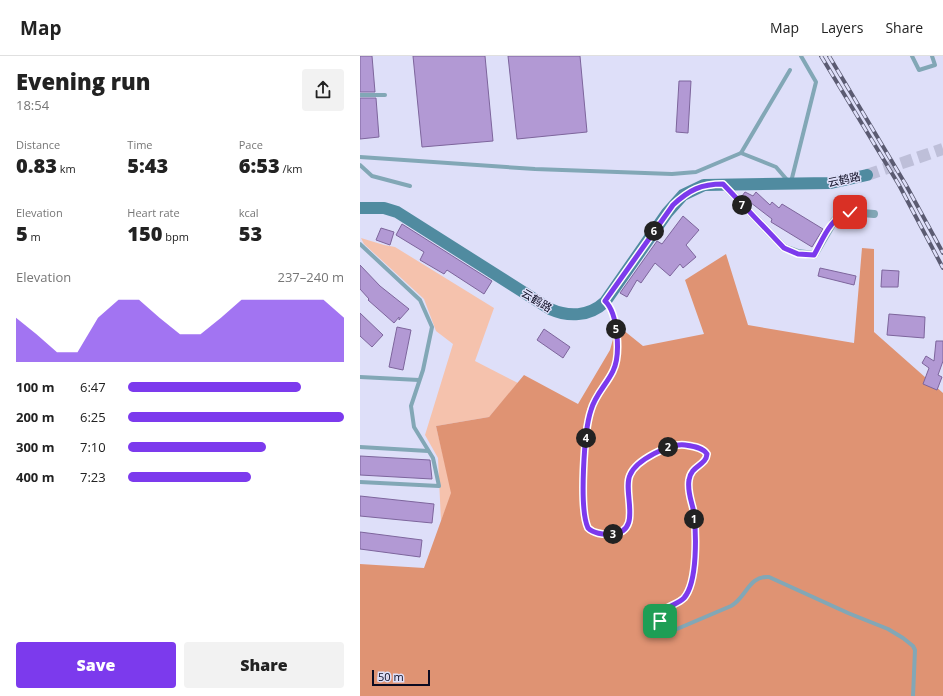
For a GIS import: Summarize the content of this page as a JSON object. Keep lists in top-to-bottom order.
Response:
{
  "streets": {
    "street": ["云鹤路"]
  },
  "scale_bar": "50 m",
  "page": {
    "header": "Map",
    "nav": ["Map", "Layers", "Share"],
    "heading": ["Evening run", "18:54"],
    "stats": [
      ["Distance", "0.83 km"],
      ["Time", "5:43"],
      ["Pace", "6:53 /km"],
      ["Elevation", "5 m"],
      ["Heart rate", "150 bpm"],
      ["kcal", "53"]
    ],
    "pins": [
      "7",
      "6",
      "5",
      "4",
      "2",
      "1",
      "3"
    ],
    "chart": ["Elevation", "237–240 m"],
    "list": [
      {
        "name": "100 m",
        "note": "6:47"
      },
      {
        "name": "200 m",
        "note": "6:25"
      },
      {
        "name": "300 m",
        "note": "7:10"
      },
      {
        "name": "400 m",
        "note": "7:23"
      }
    ],
    "buttons": ["Save", "Share"],
    "scale": "50 m"
  }
}
